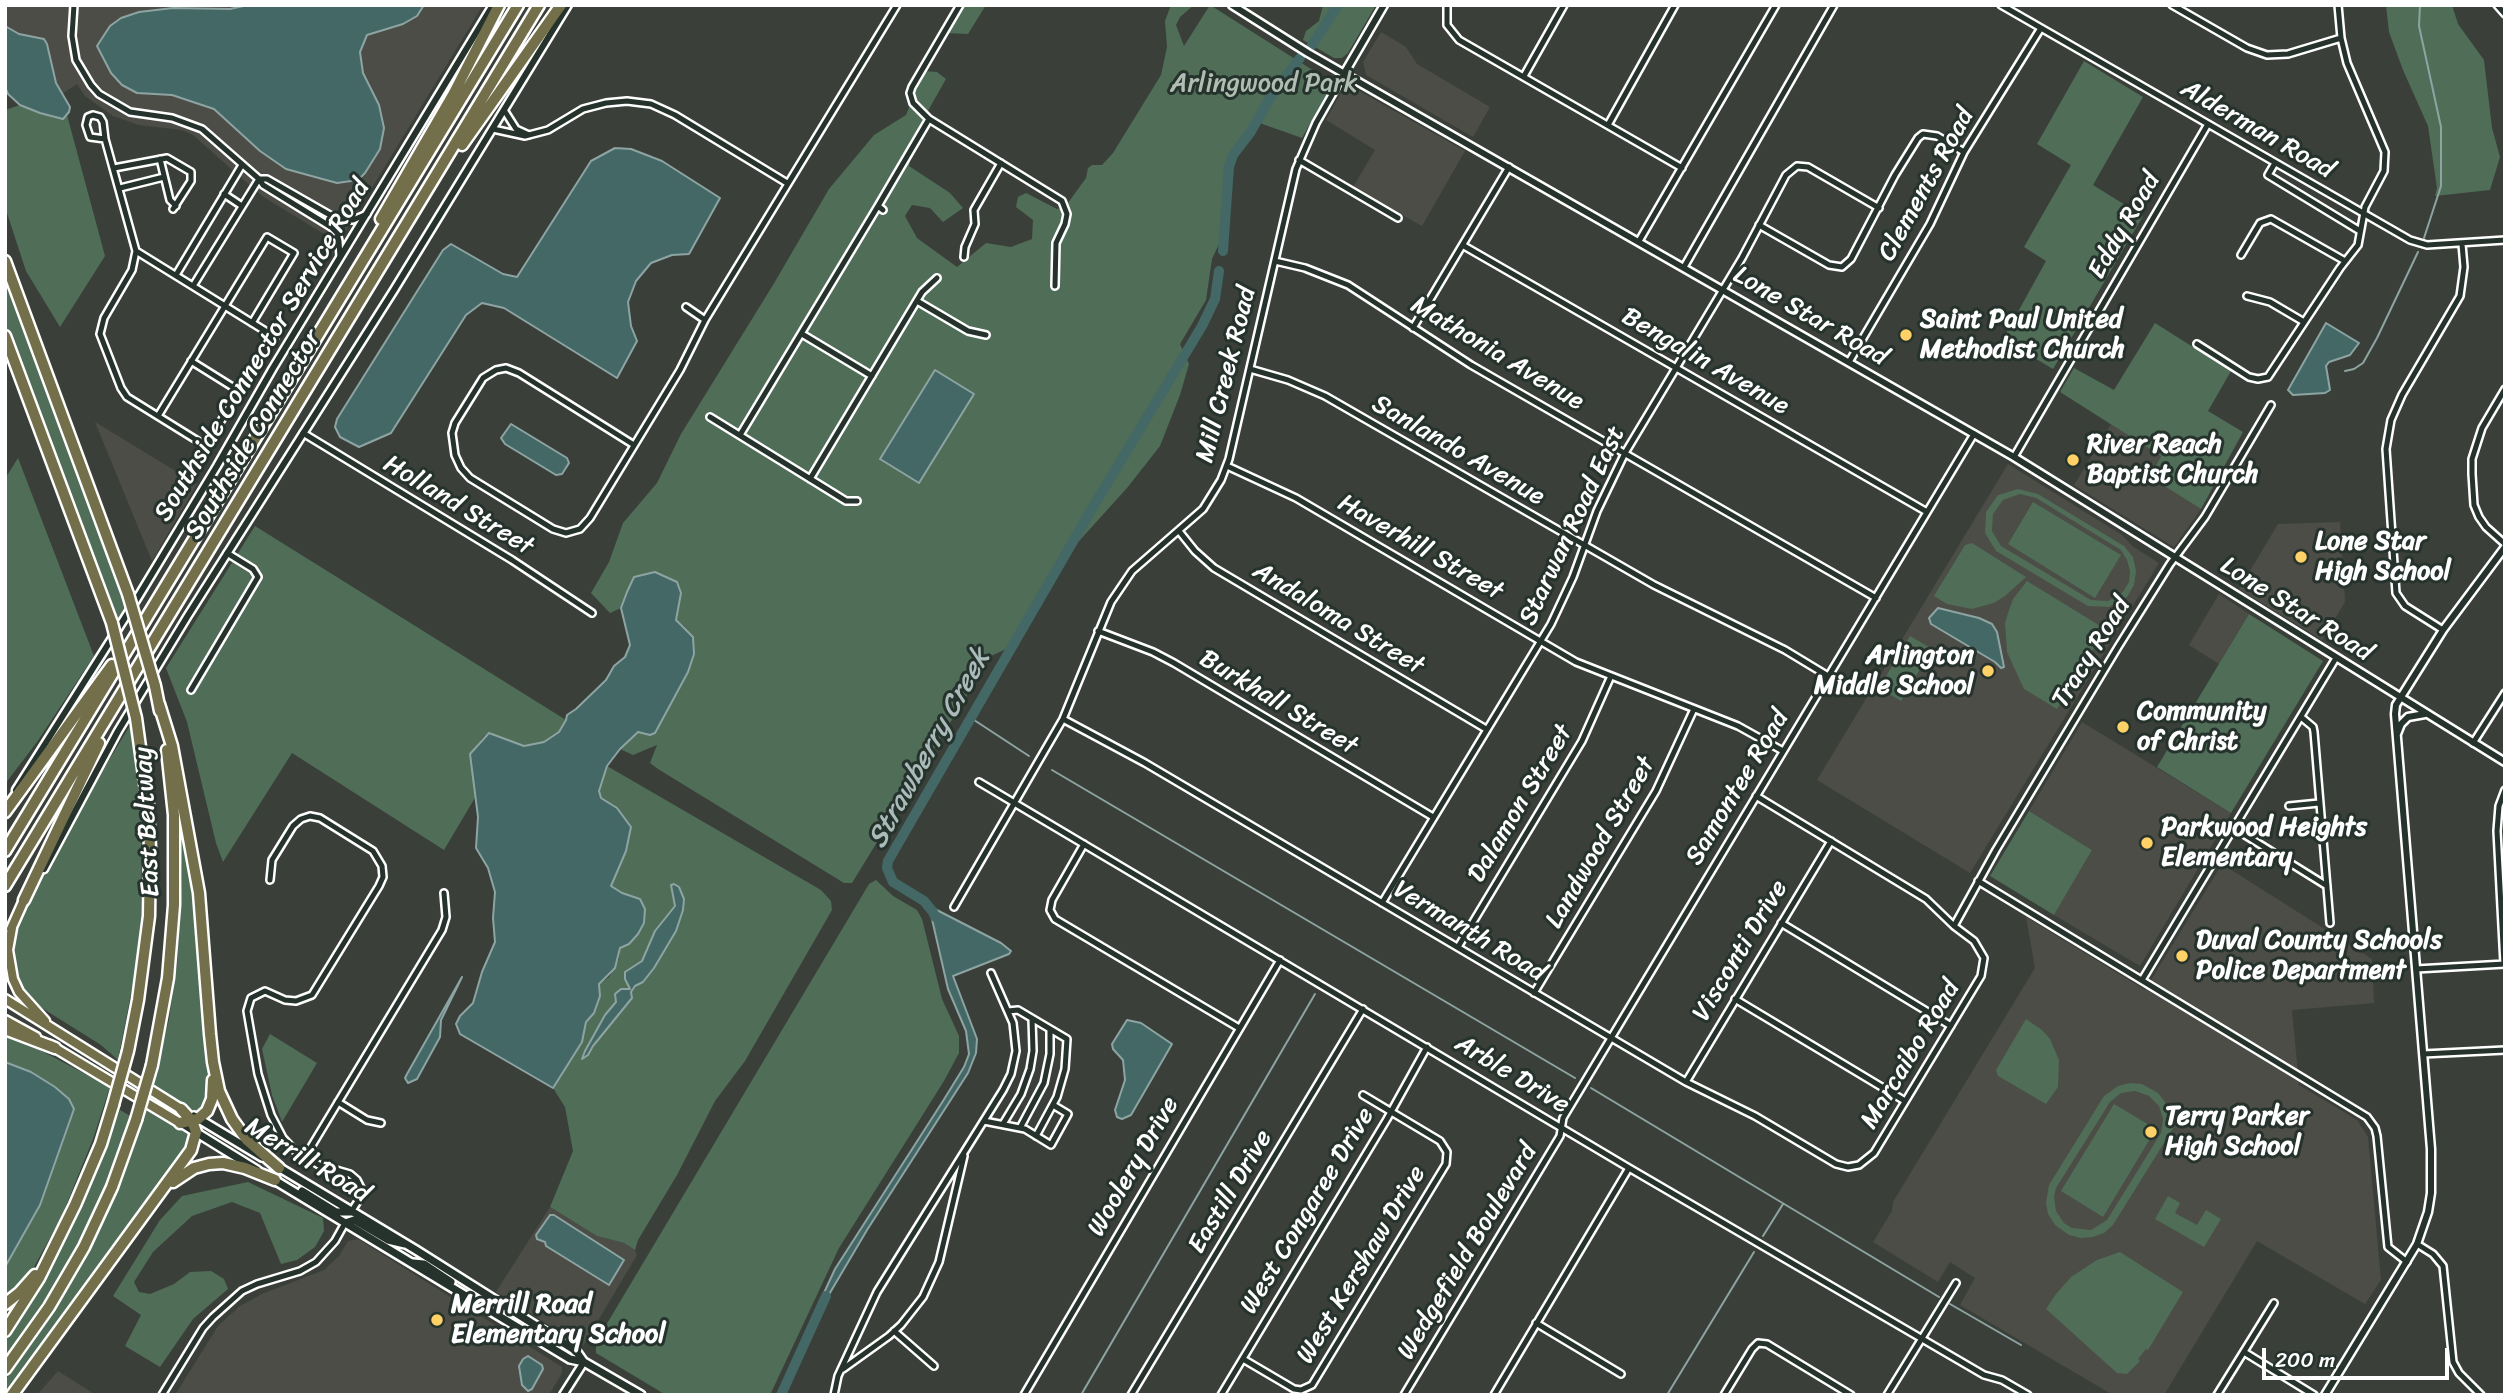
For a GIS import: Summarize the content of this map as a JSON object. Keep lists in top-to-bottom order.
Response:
{
  "streets": {
    "highway": ["Southside Connector", "East Beltway"],
    "main road": ["Merrill Road"],
    "street": [
      "Alderman Road",
      "Clements Road",
      "Eddy Road",
      "Lone Star Road",
      "Southside Connector Service Road",
      "Mathonia Avenue",
      "Bengalin Avenue",
      "Mill Creek Road",
      "Sanlando Avenue",
      "Holland Street",
      "Starwan Road East",
      "Haverhill Street",
      "Andaloma Street",
      "Tracy Road",
      "Burkhall Street",
      "Samontee Road",
      "Dalamon Street",
      "Landwood Street",
      "Vermanth Road",
      "Visconti Drive",
      "Marcaibo Road",
      "Arble Drive",
      "Woolery Drive",
      "Eastill Drive",
      "West Congaree Drive",
      "Wedgefield Boulevard",
      "West Kershaw Drive"
    ]
  },
  "crossings": [
    ["Alderman Road", "Clements Road"],
    ["Alderman Road", "Eddy Road"],
    ["Clements Road", "Lone Star Road"],
    ["Eddy Road", "Lone Star Road"],
    ["Lone Star Road", "Mill Creek Road"],
    ["Lone Star Road", "Starwan Road East"],
    ["Lone Star Road", "Tracy Road"],
    ["Lone Star Road", "Samontee Road"],
    ["Mathonia Avenue", "Mill Creek Road"],
    ["Mathonia Avenue", "Starwan Road East"],
    ["Mathonia Avenue", "Samontee Road"],
    ["Bengalin Avenue", "Starwan Road East"],
    ["Bengalin Avenue", "Samontee Road"],
    ["Mill Creek Road", "Sanlando Avenue"],
    ["Mill Creek Road", "Haverhill Street"],
    ["Mill Creek Road", "Andaloma Street"],
    ["Mill Creek Road", "Burkhall Street"],
    ["Mill Creek Road", "Vermanth Road"],
    ["Mill Creek Road", "Arble Drive"],
    ["Southside Connector", "Holland Street"],
    ["Sanlando Avenue", "Starwan Road East"],
    ["Sanlando Avenue", "Samontee Road"],
    ["Starwan Road East", "Haverhill Street"],
    ["Starwan Road East", "Andaloma Street"],
    ["Starwan Road East", "Burkhall Street"],
    ["Starwan Road East", "Vermanth Road"],
    ["Haverhill Street", "Samontee Road"],
    ["Haverhill Street", "Dalamon Street"],
    ["Haverhill Street", "Landwood Street"],
    ["Tracy Road", "Marcaibo Road"],
    ["Samontee Road", "Vermanth Road"],
    ["Samontee Road", "Arble Drive"],
    ["Samontee Road", "Wedgefield Boulevard"],
    ["Dalamon Street", "Vermanth Road"],
    ["Landwood Street", "Vermanth Road"],
    ["Vermanth Road", "Visconti Drive"],
    ["Vermanth Road", "Marcaibo Road"],
    ["Arble Drive", "Woolery Drive"],
    ["Arble Drive", "Eastill Drive"],
    ["Arble Drive", "West Congaree Drive"],
    ["Arble Drive", "Wedgefield Boulevard"],
    ["West Congaree Drive", "West Kershaw Drive"]
  ],
  "water": ["Strawberry Creek"],
  "parks": ["Arlingwood Park"],
  "places": [
    "Saint Paul United Methodist Church",
    "River Reach Baptist Church",
    "Lone Star High School",
    "Arlington Middle School",
    "Community of Christ",
    "Parkwood Heights Elementary",
    "Duval County Schools Police Department",
    "Terry Parker High School",
    "Merrill Road Elementary School"
  ],
  "scale_bar": "200 m"
}
